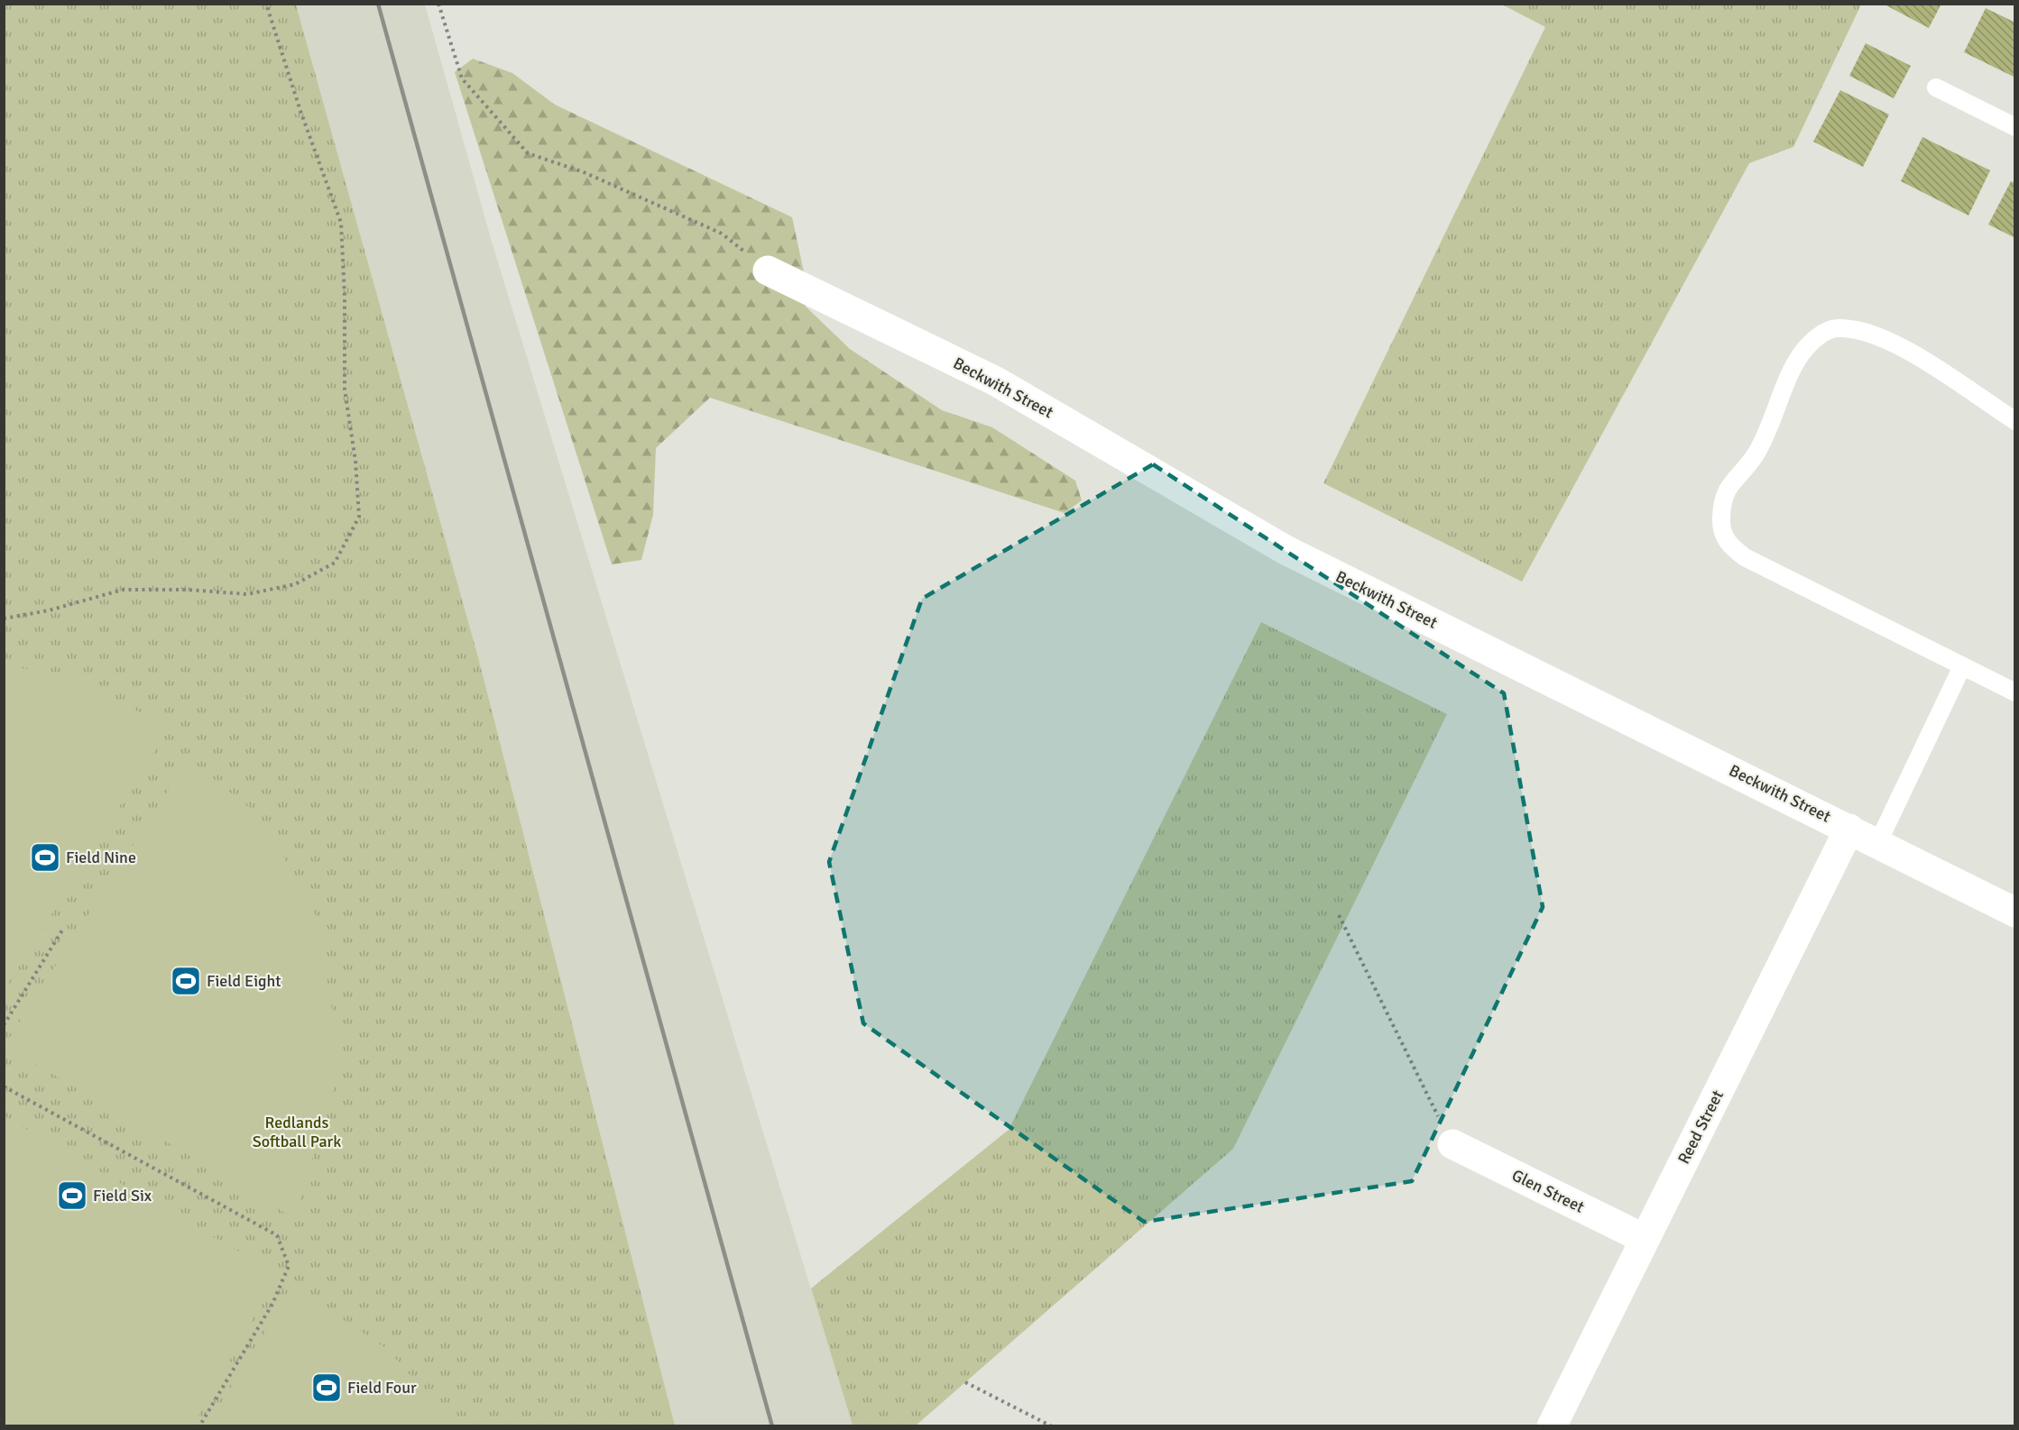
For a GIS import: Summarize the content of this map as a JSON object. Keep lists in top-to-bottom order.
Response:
{
  "streets": {
    "street": ["Beckwith Street", "Reed Street", "Glen Street"]
  },
  "crossings": [
    ["Beckwith Street", "Reed Street"],
    ["Reed Street", "Glen Street"]
  ],
  "parks": ["Redlands Softball Park"],
  "places": {
    "sports": [
      "Field Nine",
      "Field Eight",
      "Field Six",
      "Field Four"
    ]
  }
}
